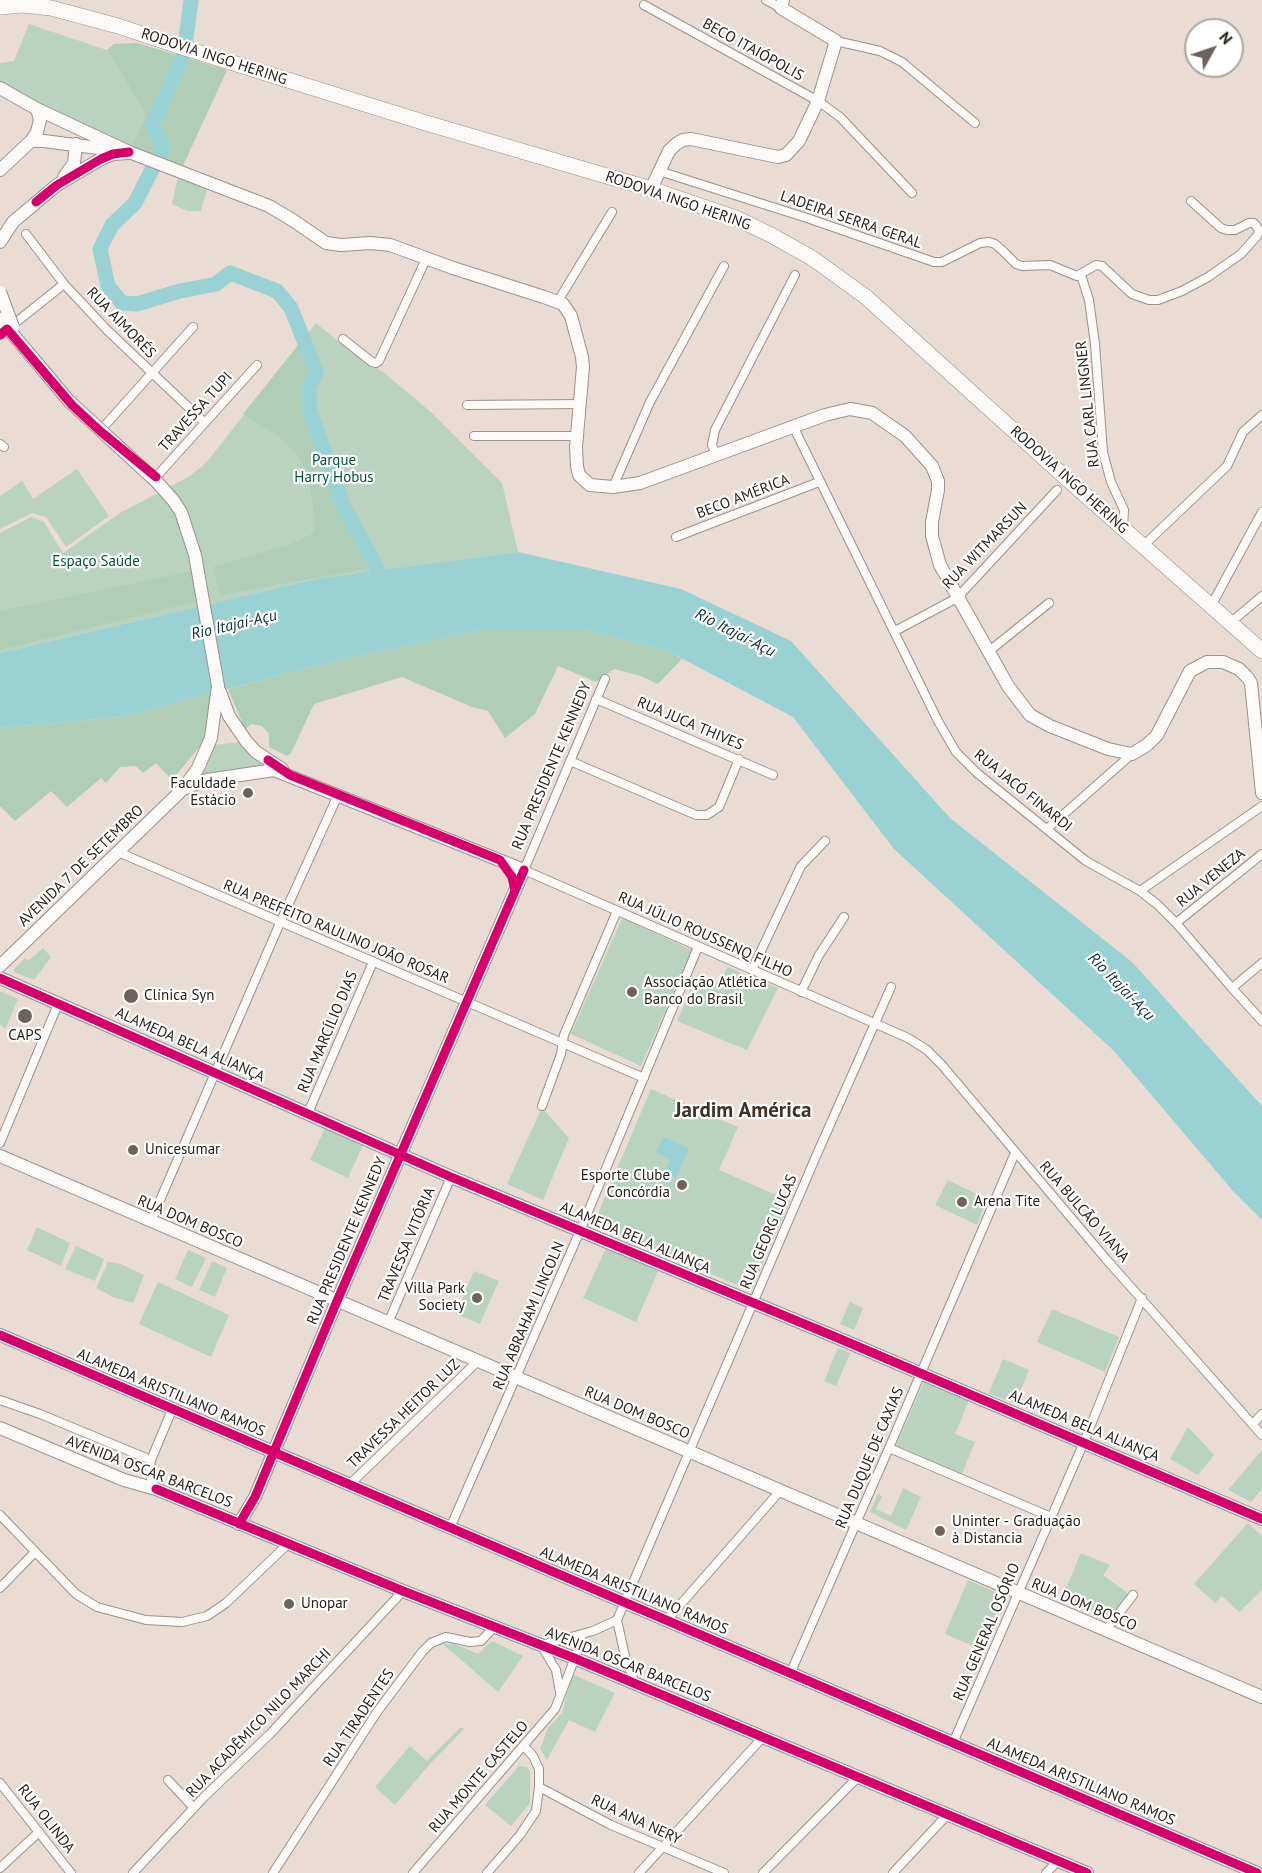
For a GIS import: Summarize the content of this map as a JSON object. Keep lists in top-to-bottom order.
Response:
{
  "streets": {
    "highway": ["RODOVIA INGO HERING"],
    "street": [
      "BECO ITAIÓPOLIS",
      "LADEIRA SERRA GERAL",
      "RUA AIMORÉS",
      "RUA CARL LINGNER",
      "TRAVESSA TUPI",
      "BECO AMÉRICA",
      "RUA WITMARSUN",
      "RUA JUCA THIVES",
      "RUA PRESIDENTE KENNEDY",
      "RUA JACÓ FINARDI",
      "AVENIDA 7 DE SETEMBRO",
      "RUA VENEZA",
      "RUA PREFEITO RAULINO JOÃO ROSAR",
      "RUA JÚLIO ROUSSENQ FILHO",
      "RUA MARCÍLIO DIAS",
      "ALAMEDA BELA ALIANÇA",
      "RUA BULCÃO VIANA",
      "RUA DOM BOSCO",
      "RUA GEORG LUCAS",
      "TRAVESSA VITÓRIA",
      "RUA ABRAHAM LINCOLN",
      "ALAMEDA ARISTILIANO RAMOS",
      "TRAVESSA HEITOR LUZ",
      "RUA DUQUE DE CAXIAS",
      "AVENIDA OSCAR BARCELOS",
      "RUA GENERAL OSÓRIO",
      "RUA TIRADENTES",
      "RUA ACADÊMICO NILO MARCHI",
      "RUA MONTE CASTELO",
      "RUA OLINDA",
      "RUA ANA NERY"
    ]
  },
  "crossings": [
    ["RODOVIA INGO HERING", "RUA CARL LINGNER"],
    ["LADEIRA SERRA GERAL", "RUA CARL LINGNER"],
    ["RUA AIMORÉS", "TRAVESSA TUPI"],
    ["BECO AMÉRICA", "RUA JACÓ FINARDI"],
    ["RUA WITMARSUN", "RUA JACÓ FINARDI"],
    ["RUA JUCA THIVES", "RUA PRESIDENTE KENNEDY"],
    ["RUA PRESIDENTE KENNEDY", "RUA PREFEITO RAULINO JOÃO ROSAR"],
    ["RUA PRESIDENTE KENNEDY", "RUA JÚLIO ROUSSENQ FILHO"],
    ["RUA PRESIDENTE KENNEDY", "ALAMEDA BELA ALIANÇA"],
    ["RUA PRESIDENTE KENNEDY", "RUA DOM BOSCO"],
    ["RUA PRESIDENTE KENNEDY", "ALAMEDA ARISTILIANO RAMOS"],
    ["RUA PRESIDENTE KENNEDY", "AVENIDA OSCAR BARCELOS"],
    ["RUA JACÓ FINARDI", "RUA VENEZA"],
    ["AVENIDA 7 DE SETEMBRO", "RUA PREFEITO RAULINO JOÃO ROSAR"],
    ["RUA PREFEITO RAULINO JOÃO ROSAR", "RUA MARCÍLIO DIAS"],
    ["RUA PREFEITO RAULINO JOÃO ROSAR", "RUA ABRAHAM LINCOLN"],
    ["RUA JÚLIO ROUSSENQ FILHO", "RUA BULCÃO VIANA"],
    ["RUA JÚLIO ROUSSENQ FILHO", "RUA GEORG LUCAS"],
    ["RUA JÚLIO ROUSSENQ FILHO", "RUA ABRAHAM LINCOLN"],
    ["RUA MARCÍLIO DIAS", "ALAMEDA BELA ALIANÇA"],
    ["ALAMEDA BELA ALIANÇA", "RUA GEORG LUCAS"],
    ["ALAMEDA BELA ALIANÇA", "TRAVESSA VITÓRIA"],
    ["ALAMEDA BELA ALIANÇA", "RUA ABRAHAM LINCOLN"],
    ["ALAMEDA BELA ALIANÇA", "RUA DUQUE DE CAXIAS"],
    ["ALAMEDA BELA ALIANÇA", "RUA GENERAL OSÓRIO"],
    ["RUA BULCÃO VIANA", "RUA GEORG LUCAS"],
    ["RUA BULCÃO VIANA", "RUA DUQUE DE CAXIAS"],
    ["RUA BULCÃO VIANA", "RUA GENERAL OSÓRIO"],
    ["RUA DOM BOSCO", "RUA GEORG LUCAS"],
    ["RUA DOM BOSCO", "TRAVESSA VITÓRIA"],
    ["RUA DOM BOSCO", "RUA ABRAHAM LINCOLN"],
    ["RUA DOM BOSCO", "TRAVESSA HEITOR LUZ"],
    ["RUA DOM BOSCO", "RUA DUQUE DE CAXIAS"],
    ["RUA DOM BOSCO", "RUA GENERAL OSÓRIO"],
    ["RUA GEORG LUCAS", "ALAMEDA ARISTILIANO RAMOS"],
    ["RUA ABRAHAM LINCOLN", "ALAMEDA ARISTILIANO RAMOS"],
    ["ALAMEDA ARISTILIANO RAMOS", "TRAVESSA HEITOR LUZ"],
    ["ALAMEDA ARISTILIANO RAMOS", "RUA DUQUE DE CAXIAS"],
    ["ALAMEDA ARISTILIANO RAMOS", "RUA GENERAL OSÓRIO"],
    ["AVENIDA OSCAR BARCELOS", "RUA TIRADENTES"],
    ["AVENIDA OSCAR BARCELOS", "RUA ACADÊMICO NILO MARCHI"],
    ["AVENIDA OSCAR BARCELOS", "RUA MONTE CASTELO"]
  ],
  "districts": ["Jardim América"],
  "water": ["Rio Itajaí-Açu"],
  "parks": ["Parque Harry Hobus", "Espaço Saúde"],
  "places": [
    "Faculdade Estácio",
    "Associação Atlética Banco do Brasil",
    "Clínica Syn",
    "CAPS",
    "Unicesumar",
    "Esporte Clube Concórdia",
    "Arena Tite",
    "Villa Park Society",
    "Uninter - Graduação à Distancia",
    "Unopar"
  ],
  "north": "top right"
}
